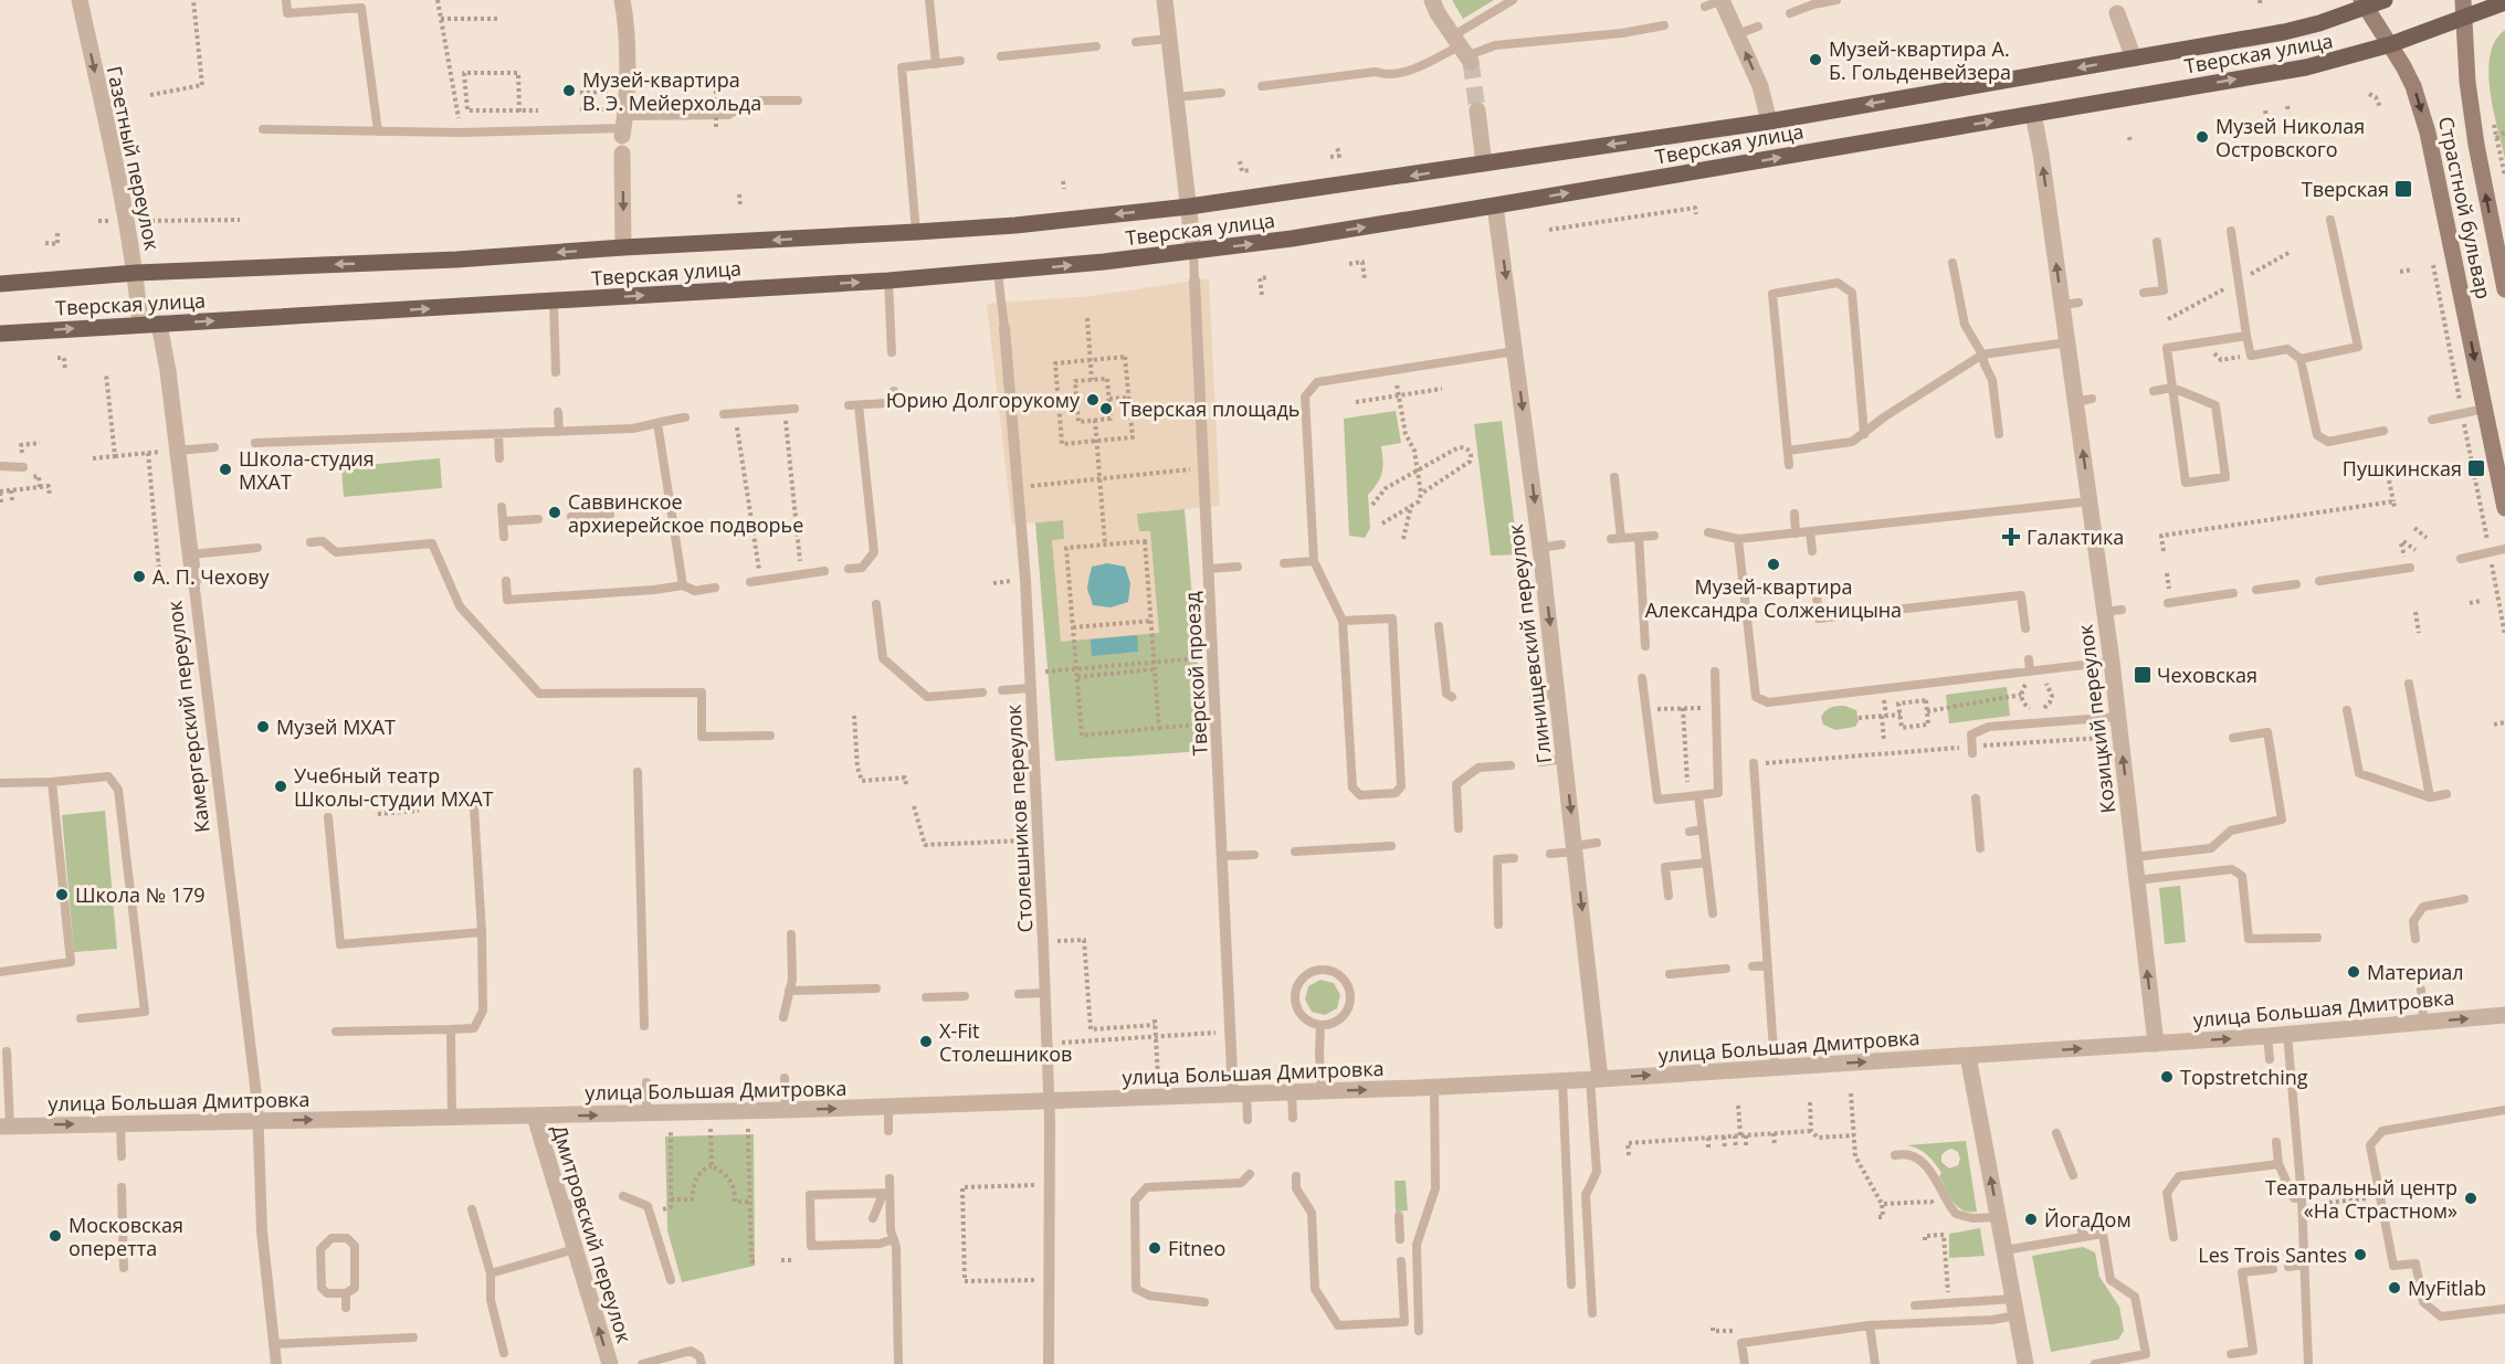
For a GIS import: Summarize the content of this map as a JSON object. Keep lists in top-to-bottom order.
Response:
{
  "streets": {
    "main road": ["Тверская улица", "Страстной бульвар"],
    "street": [
      "Газетный переулок",
      "Глинищевский переулок",
      "Тверской проезд",
      "Камергерский переулок",
      "Козицкий переулок",
      "Столешников переулок",
      "улица Большая Дмитровка",
      "Дмитровский переулок"
    ]
  },
  "crossings": [
    ["Тверская улица", "Газетный переулок"],
    ["Тверская улица", "Страстной бульвар"],
    ["Тверская улица", "Глинищевский переулок"],
    ["Тверская улица", "Тверской проезд"],
    ["Тверская улица", "Камергерский переулок"],
    ["Тверская улица", "Козицкий переулок"],
    ["Тверская улица", "Столешников переулок"],
    ["Глинищевский переулок", "улица Большая Дмитровка"],
    ["Тверской проезд", "улица Большая Дмитровка"],
    ["Камергерский переулок", "улица Большая Дмитровка"],
    ["Козицкий переулок", "улица Большая Дмитровка"],
    ["Столешников переулок", "улица Большая Дмитровка"],
    ["улица Большая Дмитровка", "Дмитровский переулок"]
  ],
  "one_way": [
    "Газетный переулок",
    "Глинищевский переулок",
    "Козицкий переулок",
    "улица Большая Дмитровка",
    "Дмитровский переулок"
  ],
  "places": {
    "other": [
      "Музей-квартира А. Б. Гольденвейзера",
      "Музей-квартира В. Э. Мейерхольда",
      "Музей Николая Островского",
      "Юрию Долгорукому",
      "Тверская площадь",
      "Школа-студия МХАТ",
      "Саввинское архиерейское подворье",
      "Музей-квартира Александра Солженицына",
      "А. П. Чехову",
      "Музей МХАТ",
      "Учебный театр Школы-студии МХАТ",
      "Школа № 179",
      "Материал",
      "X-Fit Столешников",
      "Topstretching",
      "Театральный центр «На Страстном»",
      "ЙогаДом",
      "Московская оперетта",
      "Fitneo",
      "Les Trois Santes",
      "MyFitlab"
    ],
    "transit": ["Тверская", "Пушкинская", "Чеховская"],
    "health": ["Галактика"]
  }
}
